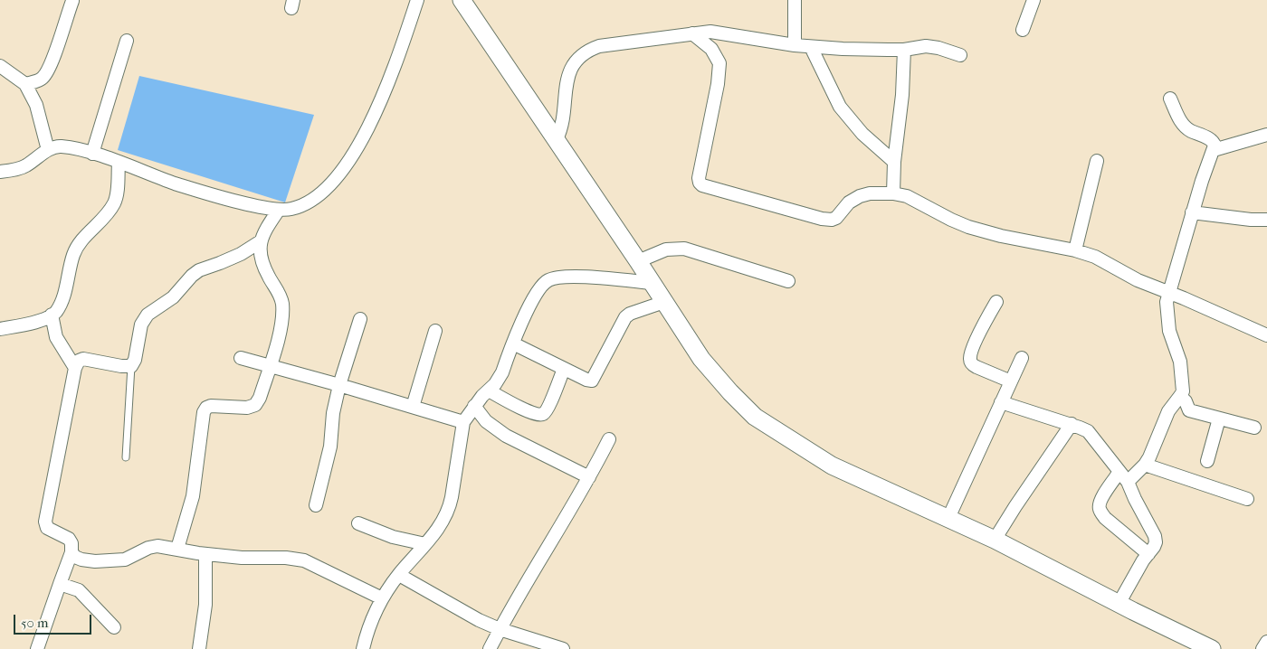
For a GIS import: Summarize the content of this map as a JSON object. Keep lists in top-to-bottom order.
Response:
{
  "scale_bar": "50 m"
}
